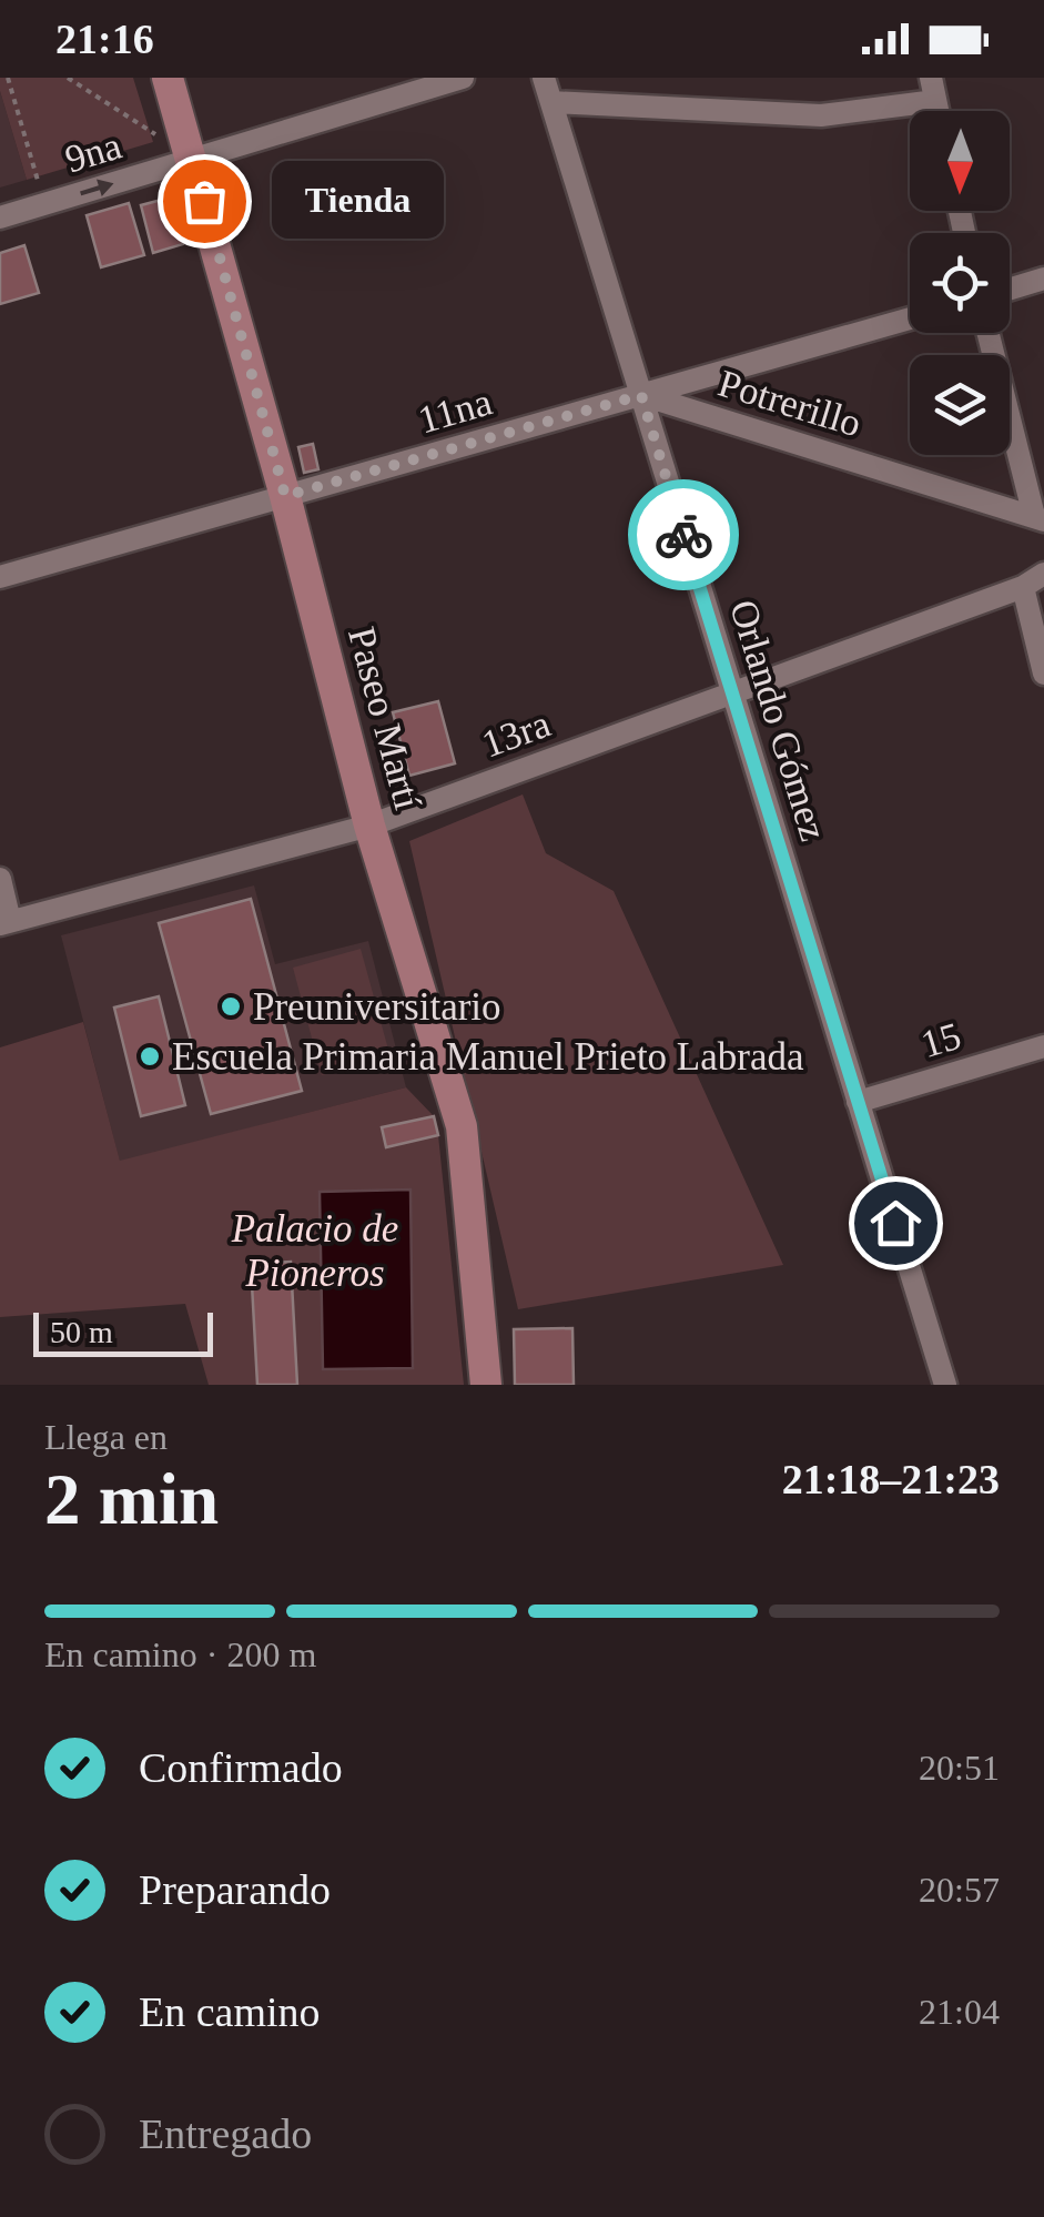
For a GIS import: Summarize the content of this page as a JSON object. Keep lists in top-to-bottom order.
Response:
{
  "streets": {
    "main road": ["Paseo Martí"],
    "street": [
      "9na",
      "Potrerillo",
      "11na",
      "Orlando Gómez",
      "13ra",
      "15"
    ]
  },
  "crossings": [
    ["9na", "Paseo Martí"],
    ["Potrerillo", "11na"],
    ["Potrerillo", "Orlando Gómez"],
    ["11na", "Paseo Martí"],
    ["11na", "Orlando Gómez"],
    ["Paseo Martí", "13ra"],
    ["Orlando Gómez", "13ra"],
    ["Orlando Gómez", "15"]
  ],
  "parks": ["Palacio de Pioneros"],
  "places": ["Tienda", "Preuniversitario", "Escuela Primaria Manuel Prieto Labrada"],
  "scale_bar": "50 m",
  "north": "bottom",
  "page": {
    "status": "21:16",
    "bubble": "Tienda",
    "scale": "50 m",
    "heading": ["2 min", "Llega en", "21:18–21:23"],
    "bar": "En camino · 200 m",
    "list": [
      ["Confirmado", "20:51"],
      ["Preparando", "20:57"],
      ["En camino", "21:04"],
      "Entregado"
    ]
  }
}
